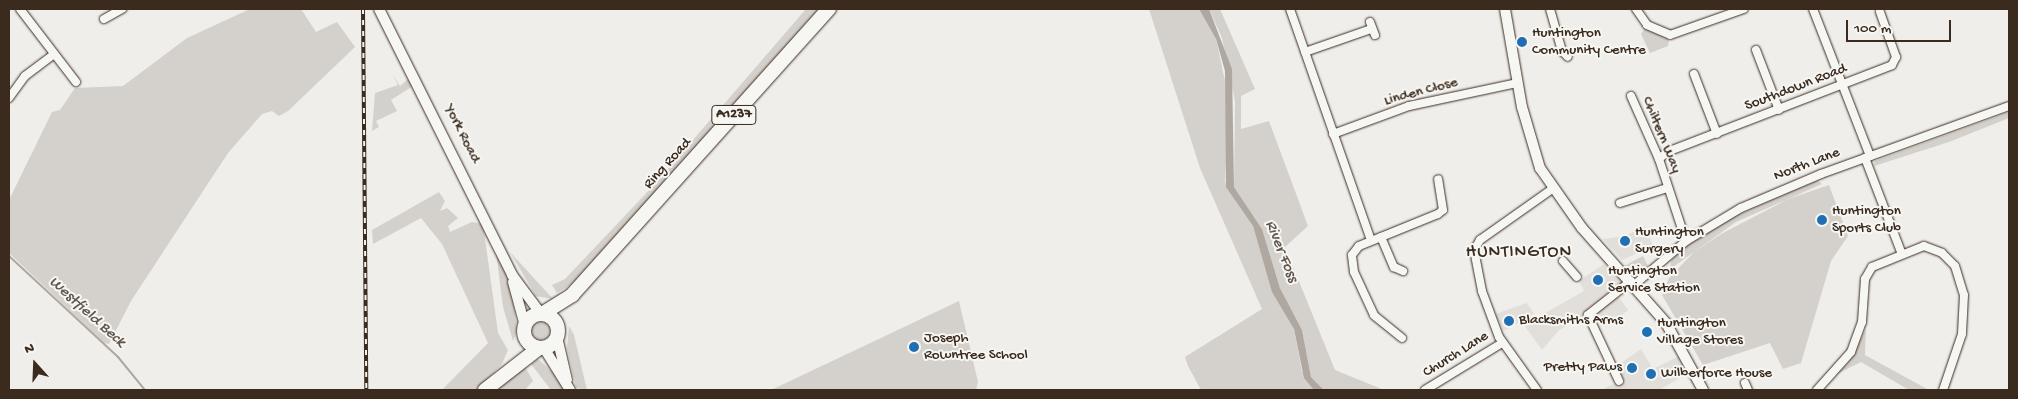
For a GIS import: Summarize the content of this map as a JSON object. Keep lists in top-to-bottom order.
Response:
{
  "streets": {
    "highway": ["A1237", "Ring Road"],
    "street": [
      "Southdown Road",
      "Linden Close",
      "York Road",
      "Chiltern Way",
      "North Lane",
      "Church Lane"
    ]
  },
  "crossings": [
    ["Southdown Road", "Chiltern Way"],
    ["York Road", "Ring Road"],
    ["Chiltern Way", "North Lane"]
  ],
  "districts": ["HUNTINGTON"],
  "water": ["River Foss", "Westfield Beck"],
  "places": [
    "Huntington Community Centre",
    "Huntington Sports Club",
    "Huntington Surgery",
    "Huntington Service Station",
    "Blacksmiths Arms",
    "Huntington Village Stores",
    "Joseph Rowntree School",
    "Pretty Paws",
    "Wilberforce House"
  ],
  "scale_bar": "100 m",
  "north": "top"
}
